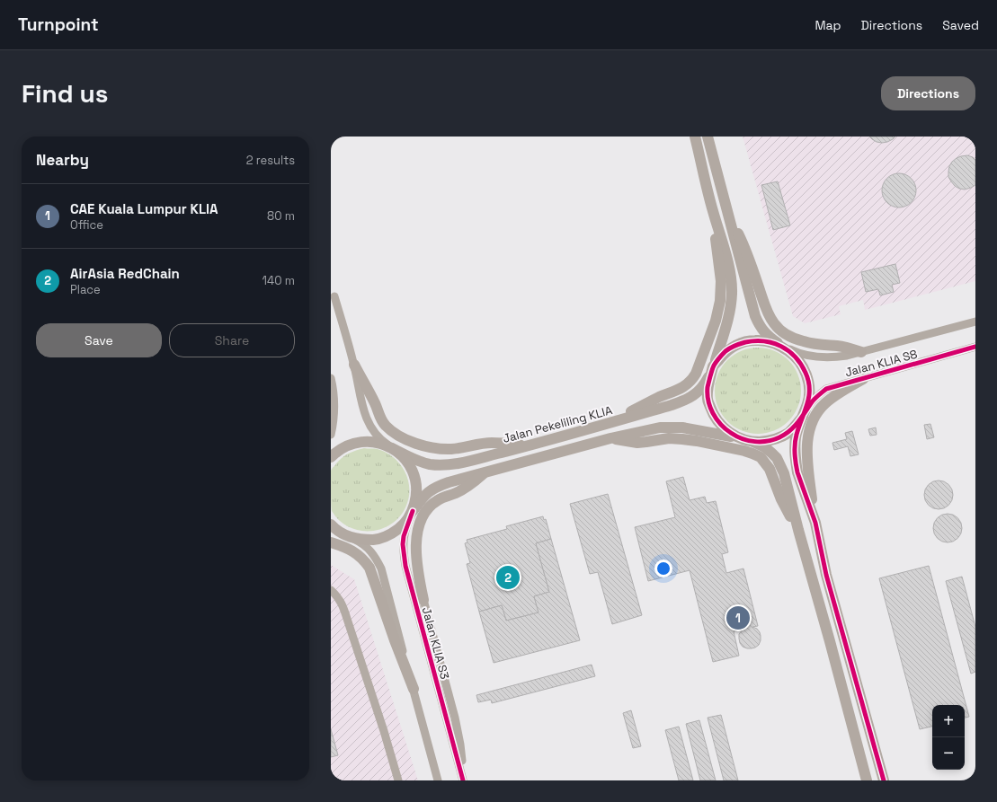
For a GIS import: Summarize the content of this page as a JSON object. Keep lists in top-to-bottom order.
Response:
{
  "streets": {
    "main road": ["Jalan Pekeliling KLIA"],
    "street": ["Jalan KLIA S8", "Jalan KLIA S3"]
  },
  "crossings": [
    ["Jalan KLIA S8", "Jalan Pekeliling KLIA"],
    ["Jalan Pekeliling KLIA", "Jalan KLIA S3"]
  ],
  "page": {
    "header": "Turnpoint",
    "nav": ["Map", "Directions", "Saved"],
    "buttons": [
      "Directions",
      ["Save", "Share"]
    ],
    "title": "Find us",
    "heading": ["Nearby", "2 results"],
    "list": [
      {
        "mark": "1",
        "name": "CAE Kuala Lumpur KLIA",
        "note": "Office",
        "value": "80 m"
      },
      {
        "mark": "2",
        "name": "AirAsia RedChain",
        "note": "Place",
        "value": "140 m"
      }
    ],
    "pins": ["2", "1"],
    "map_buttons": ["+", "−"]
  }
}
